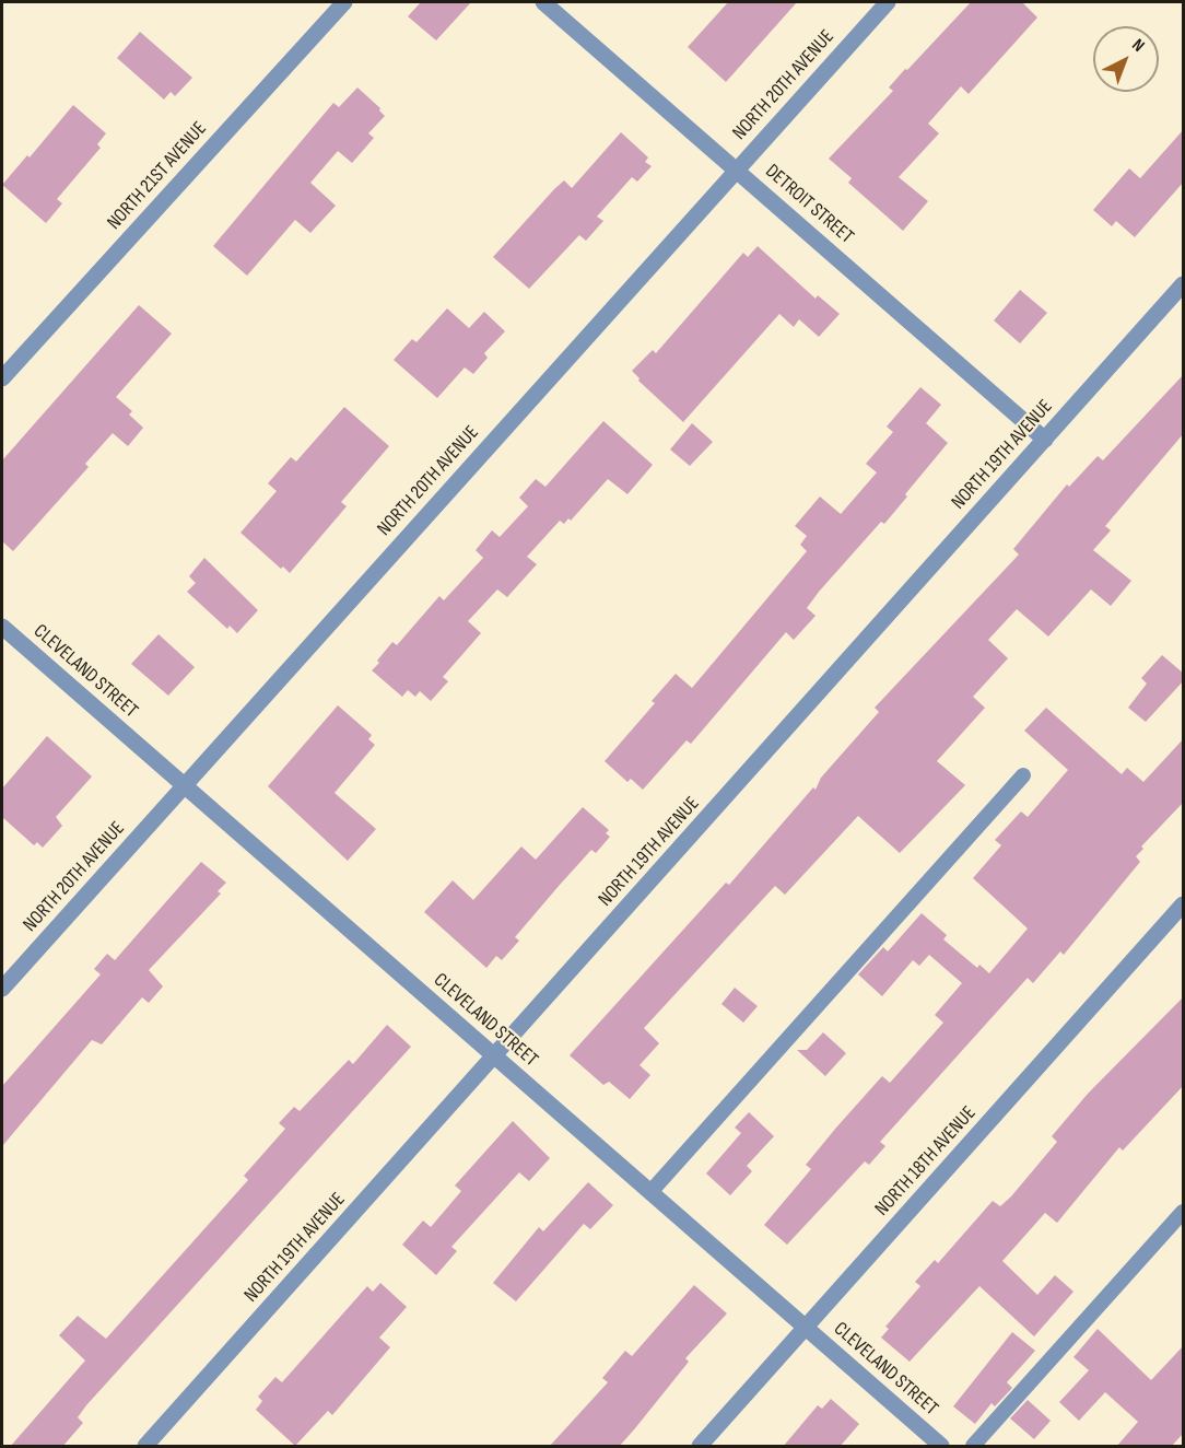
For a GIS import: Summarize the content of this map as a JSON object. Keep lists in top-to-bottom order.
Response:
{
  "streets": {
    "street": [
      "NORTH 20TH AVENUE",
      "NORTH 21ST AVENUE",
      "DETROIT STREET",
      "NORTH 19TH AVENUE",
      "CLEVELAND STREET",
      "NORTH 18TH AVENUE"
    ]
  },
  "crossings": [
    ["NORTH 20TH AVENUE", "DETROIT STREET"],
    ["NORTH 20TH AVENUE", "CLEVELAND STREET"],
    ["DETROIT STREET", "NORTH 19TH AVENUE"],
    ["NORTH 19TH AVENUE", "CLEVELAND STREET"],
    ["CLEVELAND STREET", "NORTH 18TH AVENUE"]
  ],
  "north": "top right"
}
